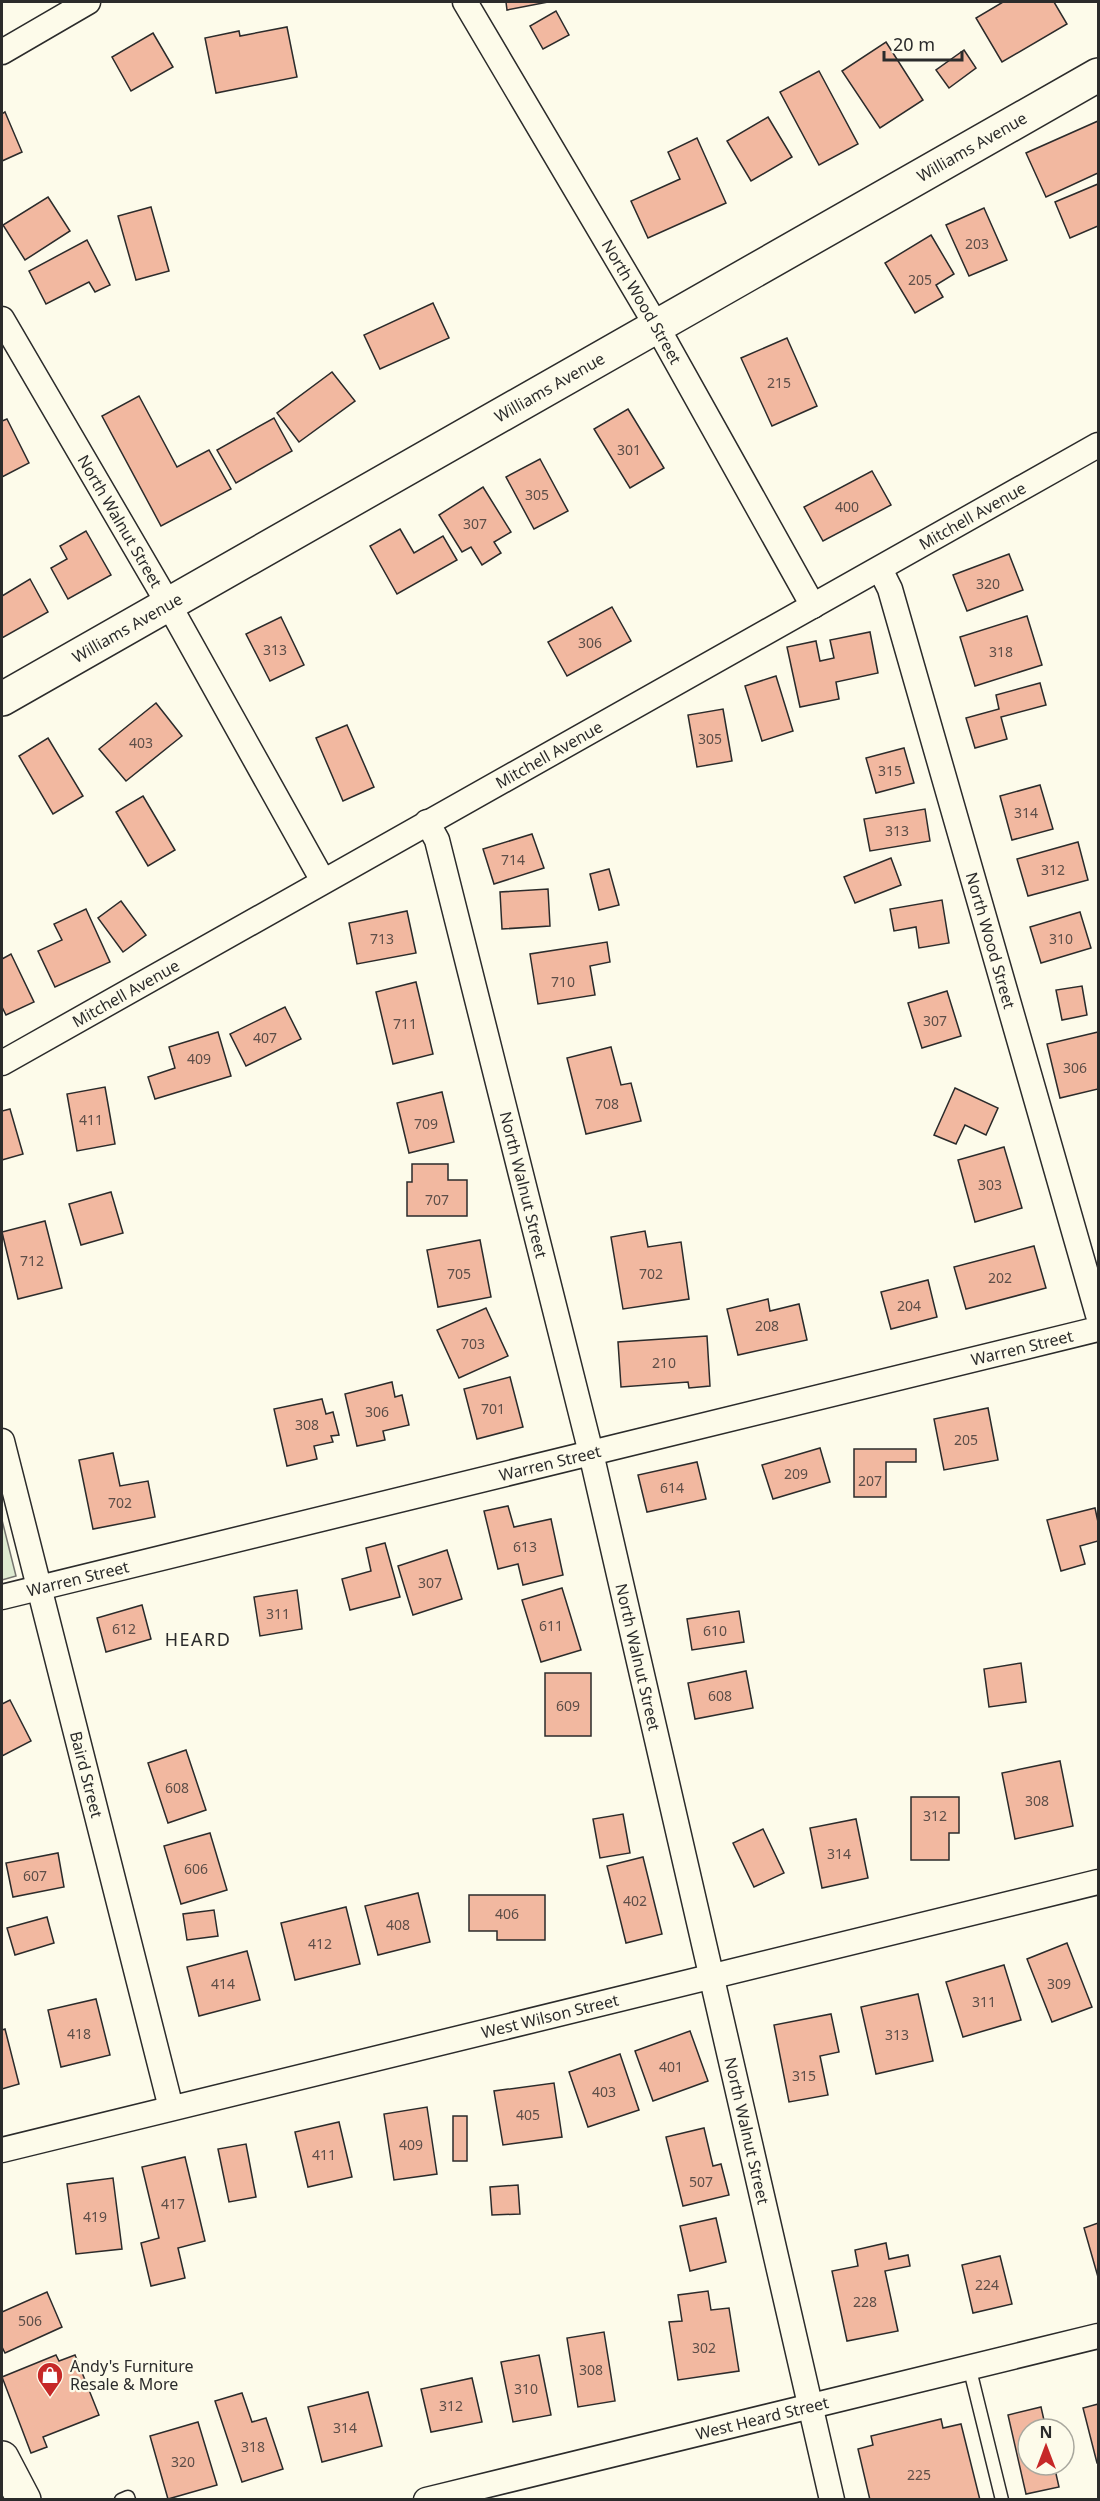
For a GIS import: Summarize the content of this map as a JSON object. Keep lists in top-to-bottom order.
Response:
{
  "streets": {
    "street": [
      "Williams Avenue",
      "North Wood Street",
      "Mitchell Avenue",
      "North Walnut Street",
      "Warren Street",
      "Baird Street",
      "West Wilson Street",
      "West Heard Street"
    ]
  },
  "crossings": [
    ["Williams Avenue", "North Wood Street"],
    ["Williams Avenue", "North Walnut Street"],
    ["North Wood Street", "Mitchell Avenue"],
    ["Mitchell Avenue", "North Walnut Street"],
    ["North Walnut Street", "Warren Street"],
    ["North Walnut Street", "West Wilson Street"],
    ["North Walnut Street", "West Heard Street"],
    ["Warren Street", "Baird Street"],
    ["Baird Street", "West Wilson Street"]
  ],
  "districts": ["HEARD"],
  "places": {
    "shop": ["Andy's Furniture Resale & More"]
  },
  "house_numbers": [
    "203",
    "205",
    "215",
    "301",
    "305",
    "400",
    "307",
    "320",
    "306",
    "313",
    "318",
    "305",
    "403",
    "315",
    "314",
    "313",
    "714",
    "312",
    "713",
    "310",
    "710",
    "307",
    "711",
    "407",
    "409",
    "306",
    "708",
    "411",
    "709",
    "303",
    "707",
    "712",
    "705",
    "702",
    "202",
    "204",
    "208",
    "703",
    "210",
    "701",
    "306",
    "308",
    "205",
    "209",
    "207",
    "614",
    "702",
    "613",
    "307",
    "311",
    "611",
    "612",
    "610",
    "608",
    "609",
    "608",
    "308",
    "312",
    "314",
    "606",
    "607",
    "402",
    "406",
    "408",
    "412",
    "414",
    "309",
    "311",
    "418",
    "313",
    "401",
    "315",
    "403",
    "405",
    "409",
    "411",
    "507",
    "417",
    "419",
    "224",
    "228",
    "506",
    "302",
    "308",
    "310",
    "312",
    "314",
    "318",
    "320",
    "225"
  ],
  "scale_bar": "20 m",
  "north": "top"
}
